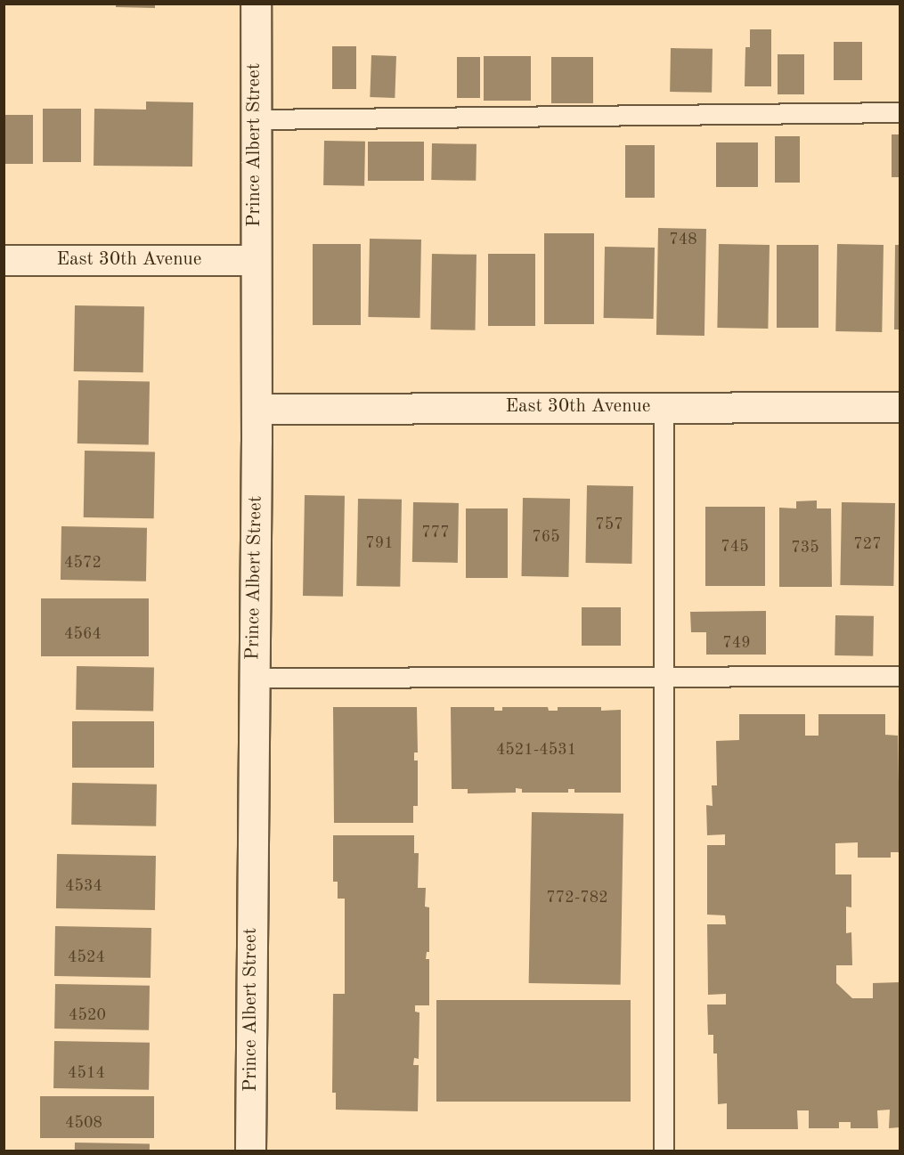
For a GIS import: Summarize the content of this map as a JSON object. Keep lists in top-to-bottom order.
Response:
{
  "streets": {
    "street": ["Prince Albert Street", "East 30th Avenue"]
  },
  "crossings": [
    ["Prince Albert Street", "East 30th Avenue"]
  ],
  "house_numbers": [
    "748",
    "757",
    "777",
    "765",
    "791",
    "727",
    "745",
    "735",
    "4572",
    "4564",
    "749",
    "4521-4531",
    "4534",
    "772-782",
    "4524",
    "4520",
    "4514",
    "4508"
  ]
}
